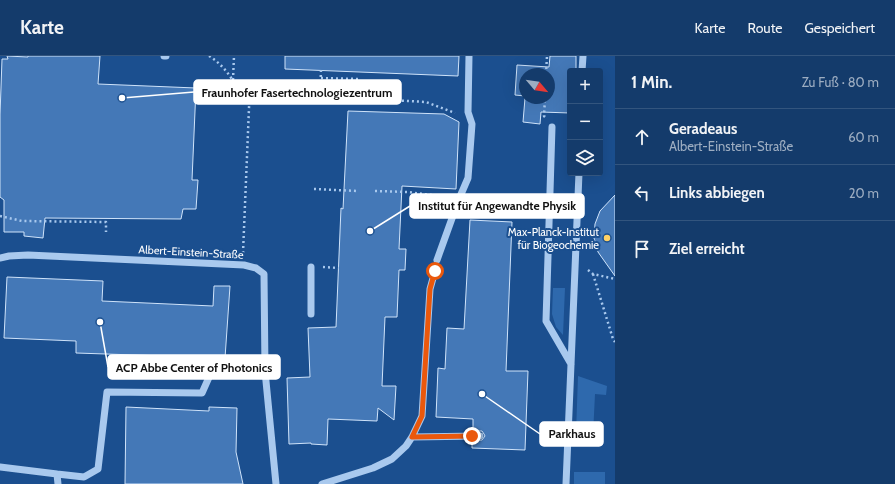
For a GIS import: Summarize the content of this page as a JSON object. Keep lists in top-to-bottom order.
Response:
{
  "streets": {
    "street": ["Albert-Einstein-Straße"]
  },
  "places": [
    "Fraunhofer Fasertechnologiezentrum",
    "Institut für Angewandte Physik",
    "Max-Planck-Institut für Biogeochemie",
    "ACP Abbe Center of Photonics",
    "Parkhaus"
  ],
  "north": "bottom right",
  "page": {
    "header": "Karte",
    "nav": ["Karte", "Route", "Gespeichert"],
    "heading": ["1 Min.", "Zu Fuß · 80 m"],
    "map_buttons": ["+", "−"],
    "list": [
      ["Geradeaus", "Albert-Einstein-Straße", "60 m"],
      ["Links abbiegen", "20 m"],
      "Ziel erreicht"
    ]
  }
}
